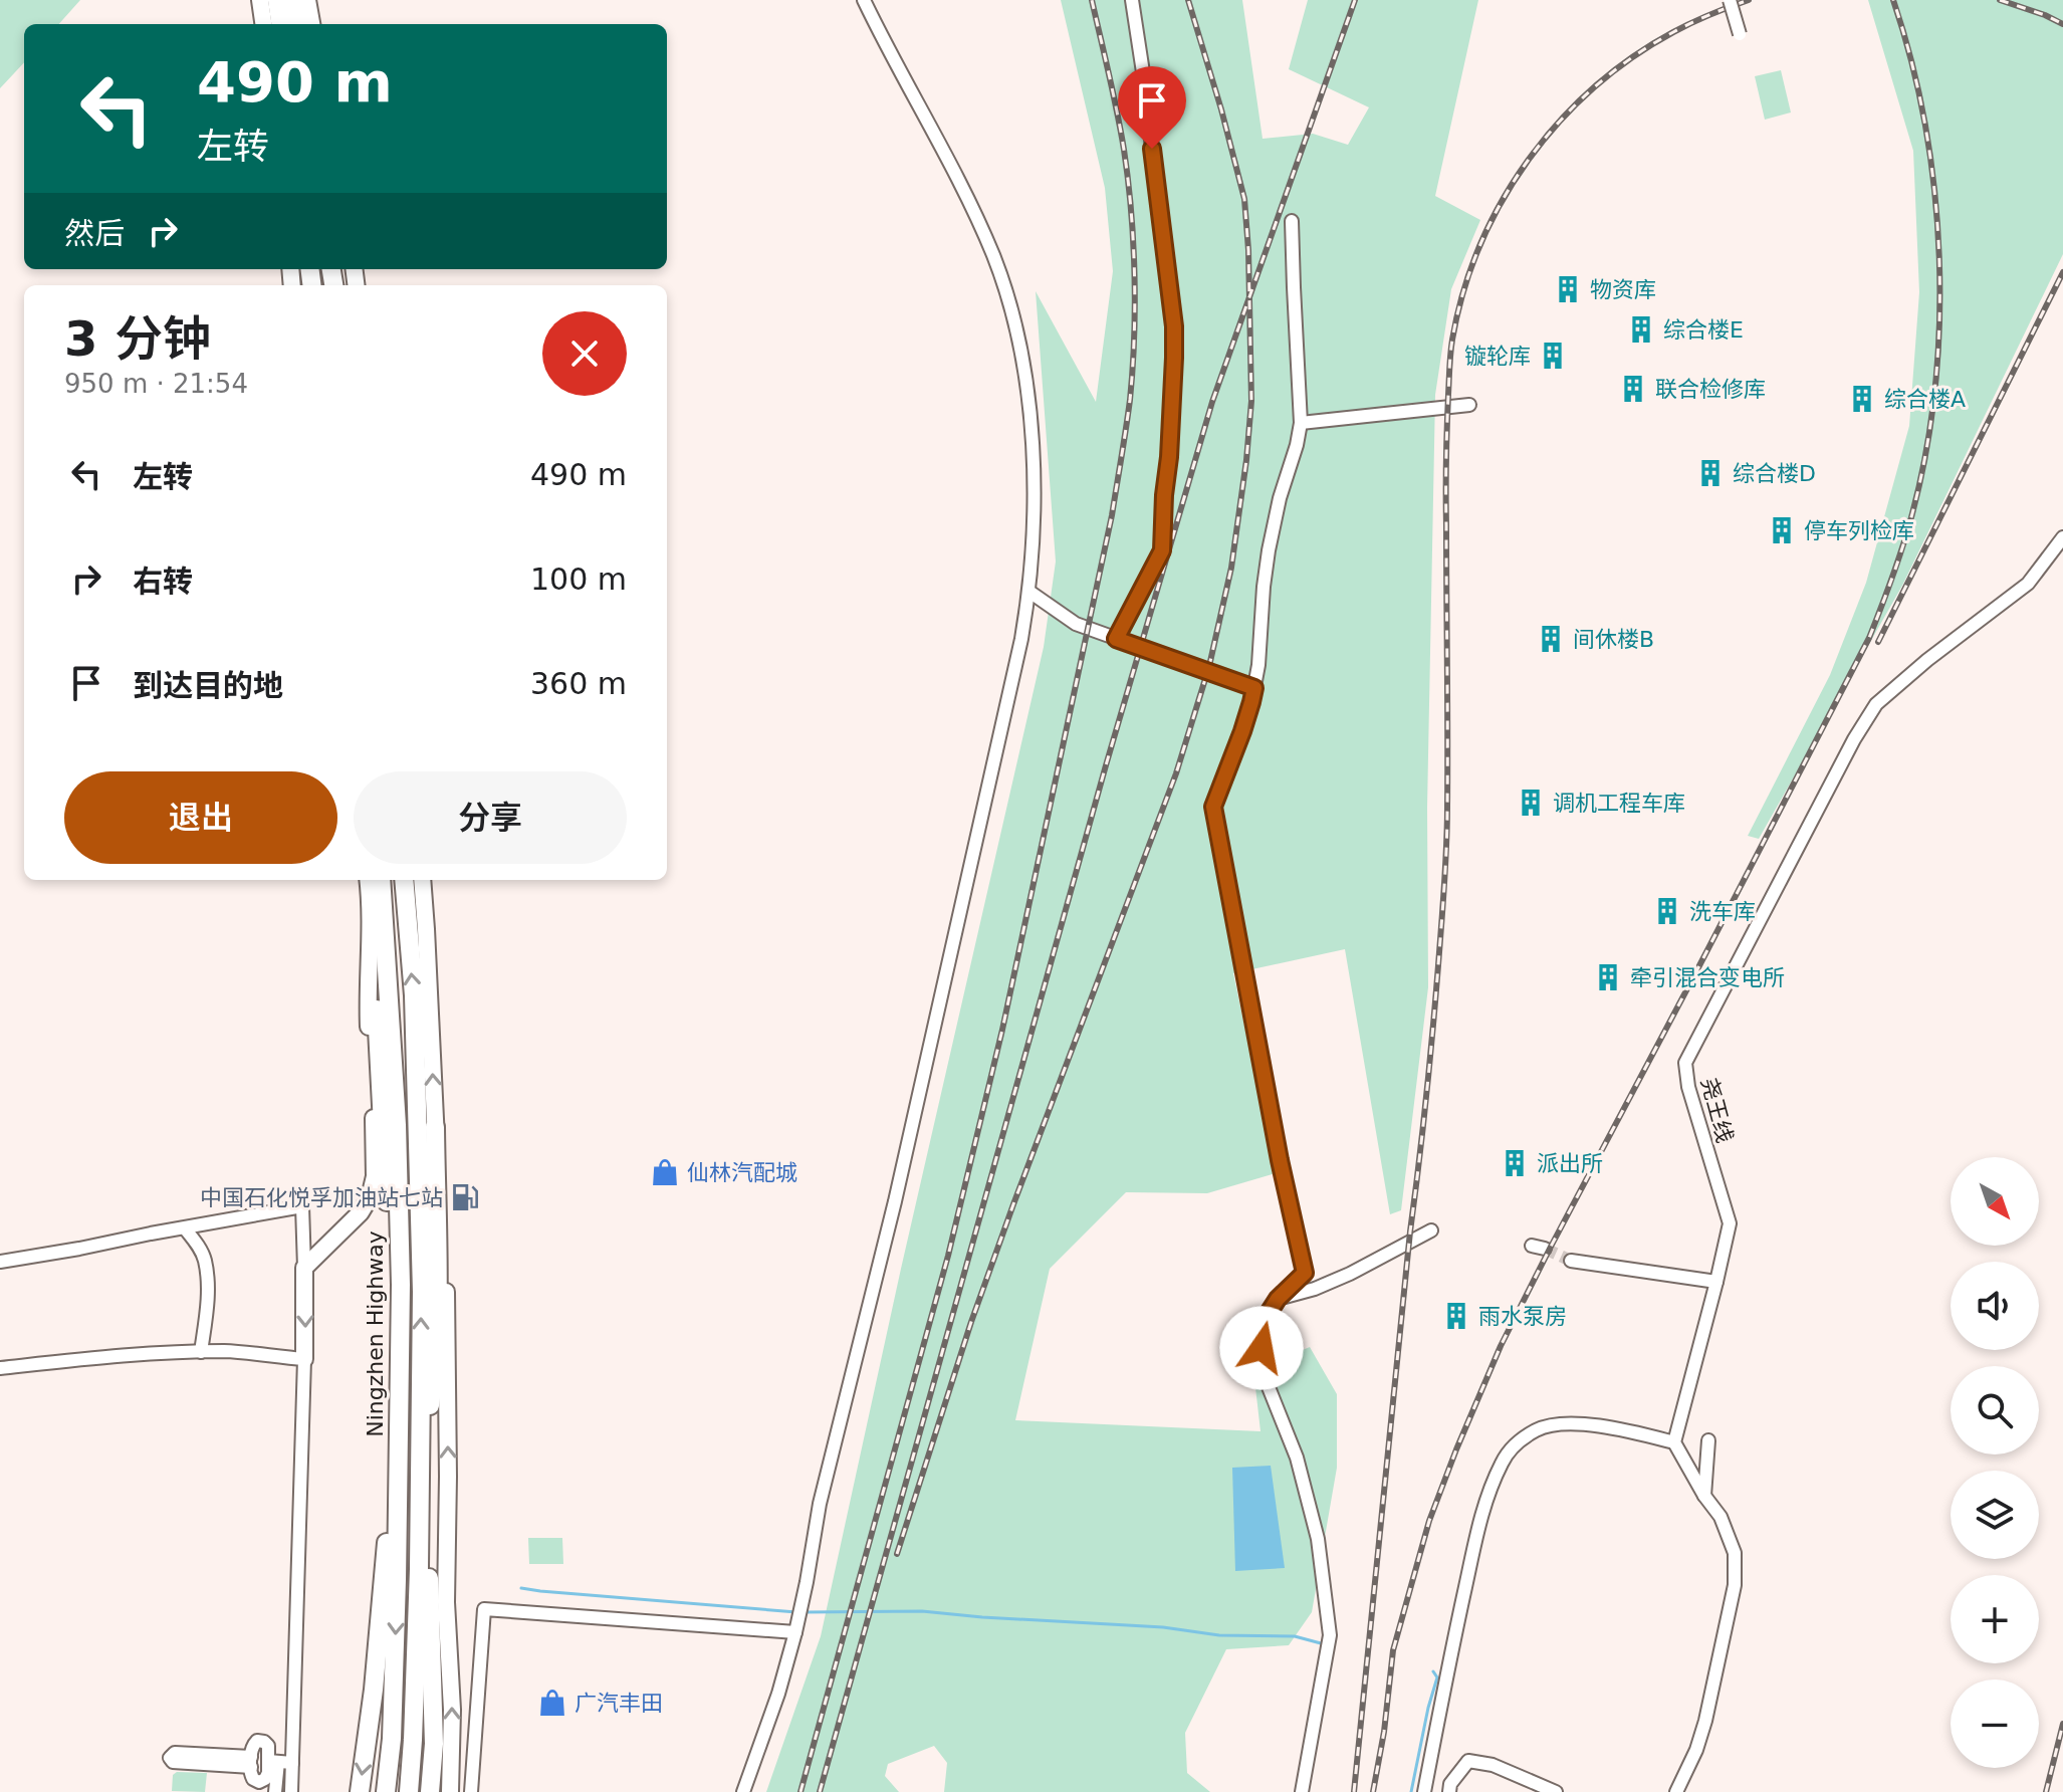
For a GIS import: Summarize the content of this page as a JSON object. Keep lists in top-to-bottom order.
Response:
{
  "streets": {
    "highway": ["Ningzhen Highway"],
    "street": ["尧王线"]
  },
  "places": {
    "building": [
      "物资库",
      "综合楼E",
      "镟轮库",
      "联合检修库",
      "综合楼A",
      "综合楼D",
      "停车列检库",
      "间休楼B",
      "调机工程车库",
      "洗车库",
      "牵引混合变电所",
      "派出所",
      "雨水泵房"
    ],
    "shop": ["仙林汽配城", "广汽丰田"],
    "fuel station": ["中国石化悦孚加油站七站"]
  },
  "north": "bottom right",
  "page": {
    "turn": ["490 m", "左转"],
    "then": "然后",
    "heading": ["3 分钟", "950 m · 21:54"],
    "list": [
      {
        "name": "左转",
        "value": "490 m"
      },
      {
        "name": "右转",
        "value": "100 m"
      },
      {
        "name": "到达目的地",
        "value": "360 m"
      }
    ],
    "buttons": ["退出", "分享"],
    "map_buttons": ["+", "−"]
  }
}
